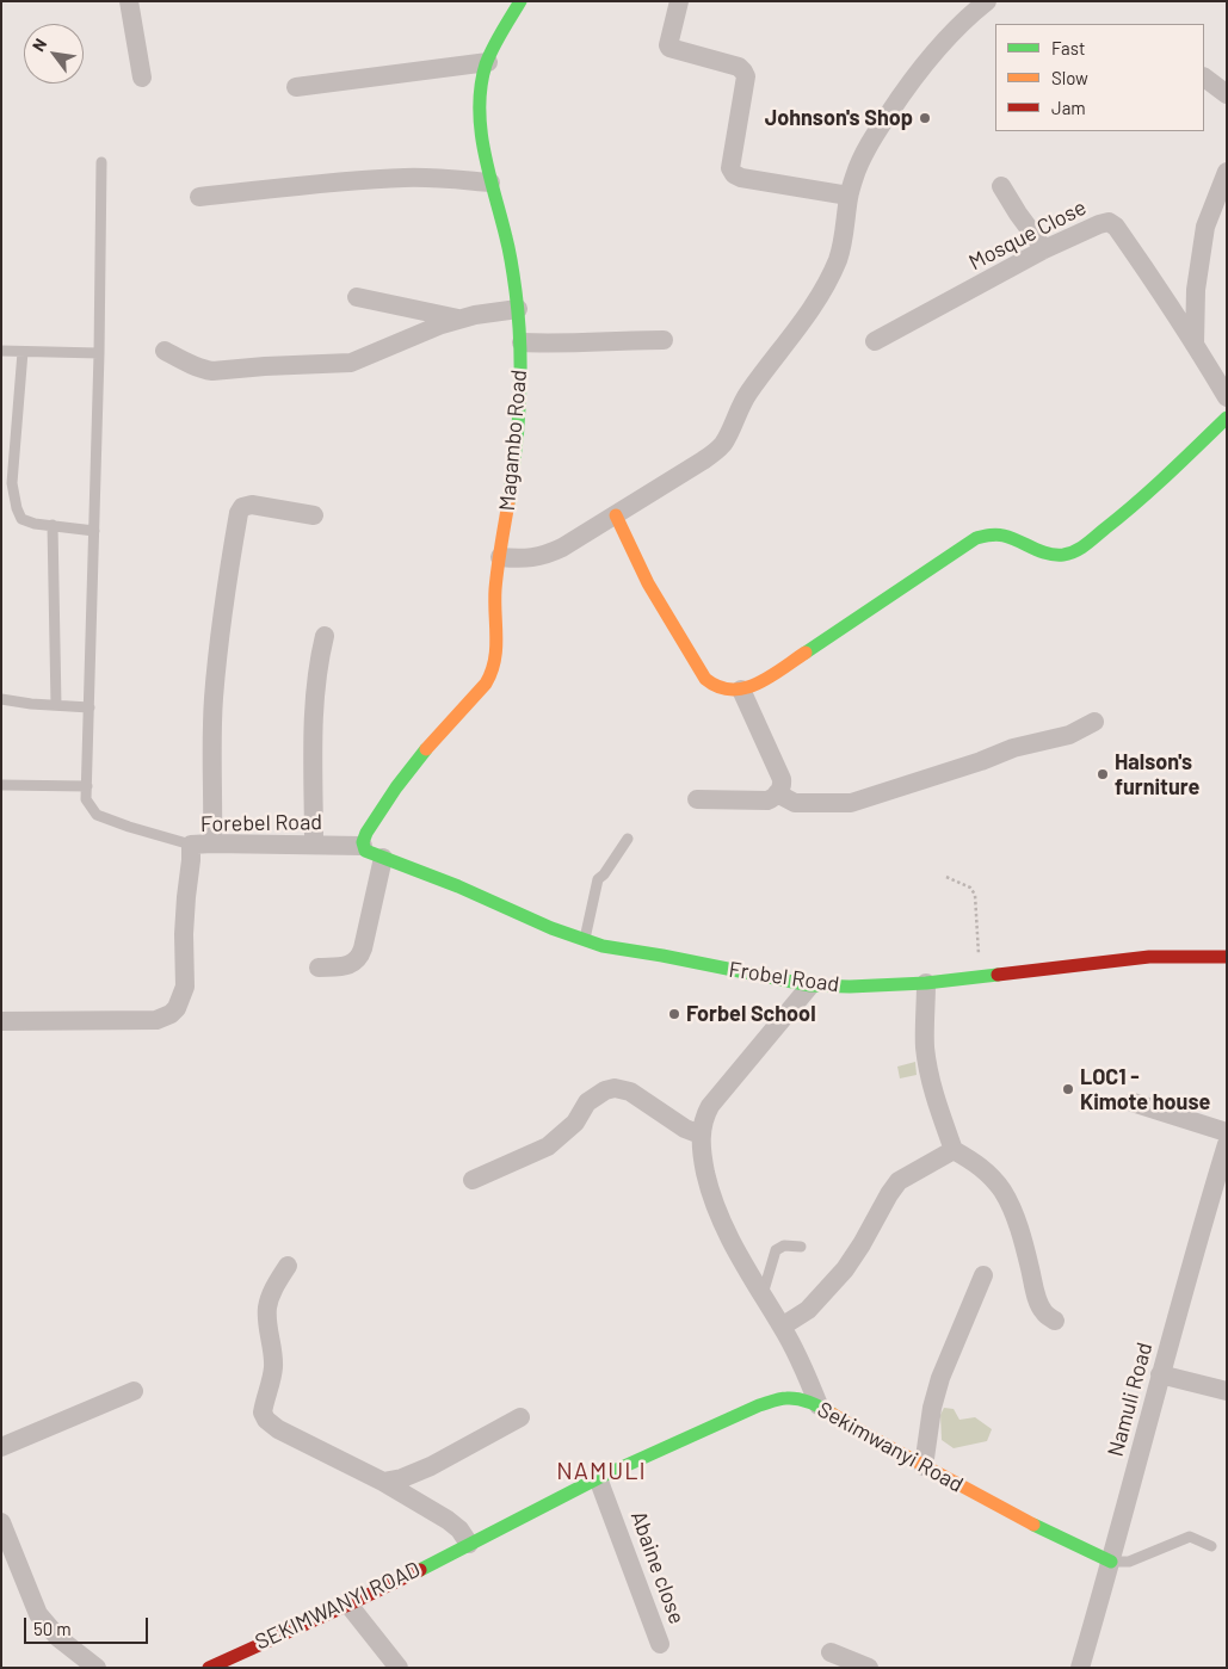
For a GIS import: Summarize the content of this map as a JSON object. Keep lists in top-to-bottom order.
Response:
{
  "streets": {
    "street": [
      "Mosque Close",
      "Magambo Road",
      "Forebel Road",
      "Frobel Road",
      "Namuli Road",
      "Sekimwanyi Road",
      "Abaine close",
      "SEKIMWANYI ROAD"
    ]
  },
  "crossings": [
    ["Magambo Road", "Forebel Road"],
    ["Magambo Road", "Frobel Road"],
    ["Forebel Road", "Frobel Road"],
    ["Namuli Road", "Sekimwanyi Road"],
    ["Sekimwanyi Road", "Abaine close"]
  ],
  "districts": ["NAMULI"],
  "places": [
    "Johnson's Shop",
    "Halson's furniture",
    "Forbel School",
    "LOC1 - Kimote house"
  ],
  "legend": ["Fast", "Slow", "Jam"],
  "scale_bar": "50 m",
  "north": "top left"
}
